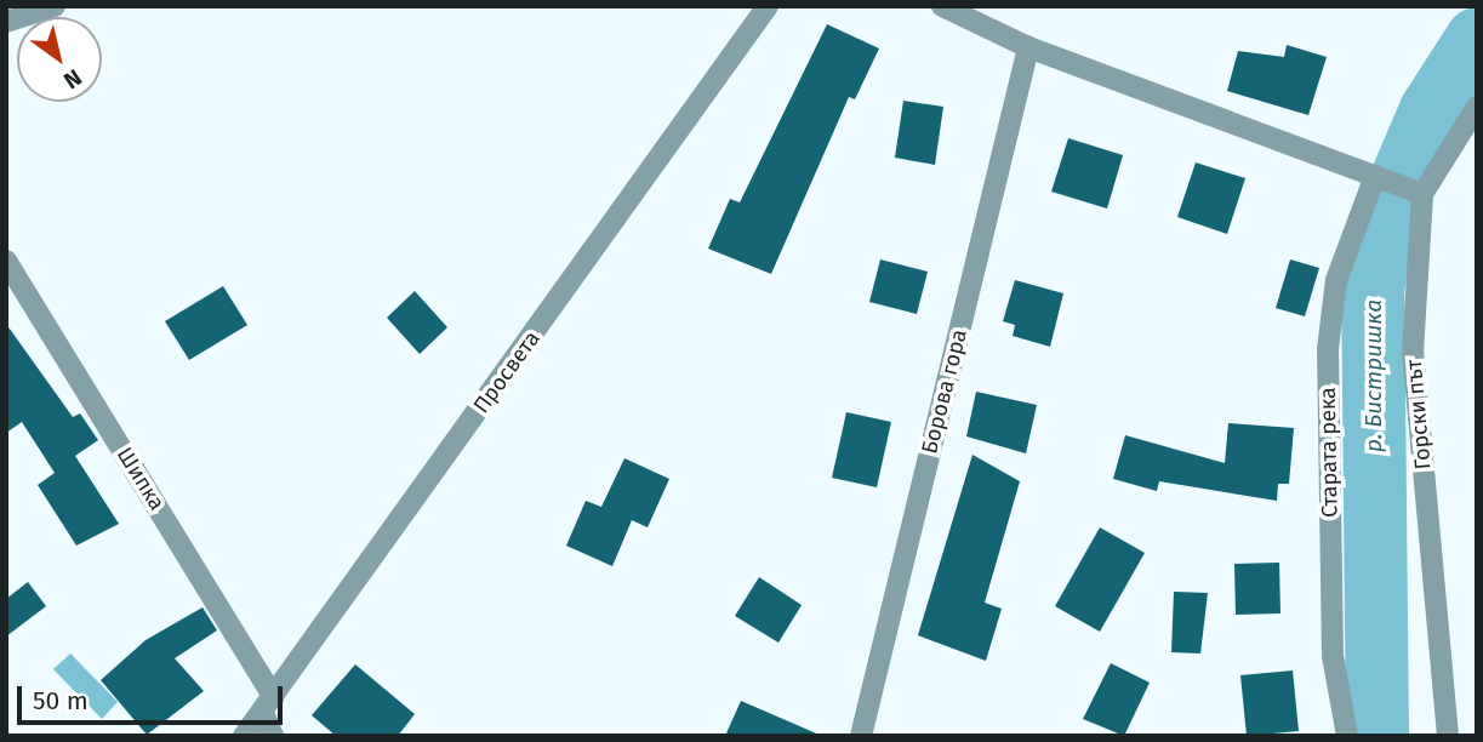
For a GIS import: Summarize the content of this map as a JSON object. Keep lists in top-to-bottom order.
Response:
{
  "streets": {
    "street": [
      "Просвета",
      "Борова гора",
      "Горски път",
      "Старата река",
      "Шипка"
    ]
  },
  "crossings": [
    ["Просвета", "Шипка"]
  ],
  "water": ["р. Бистришка"],
  "scale_bar": "50 m",
  "north": "bottom right"
}
